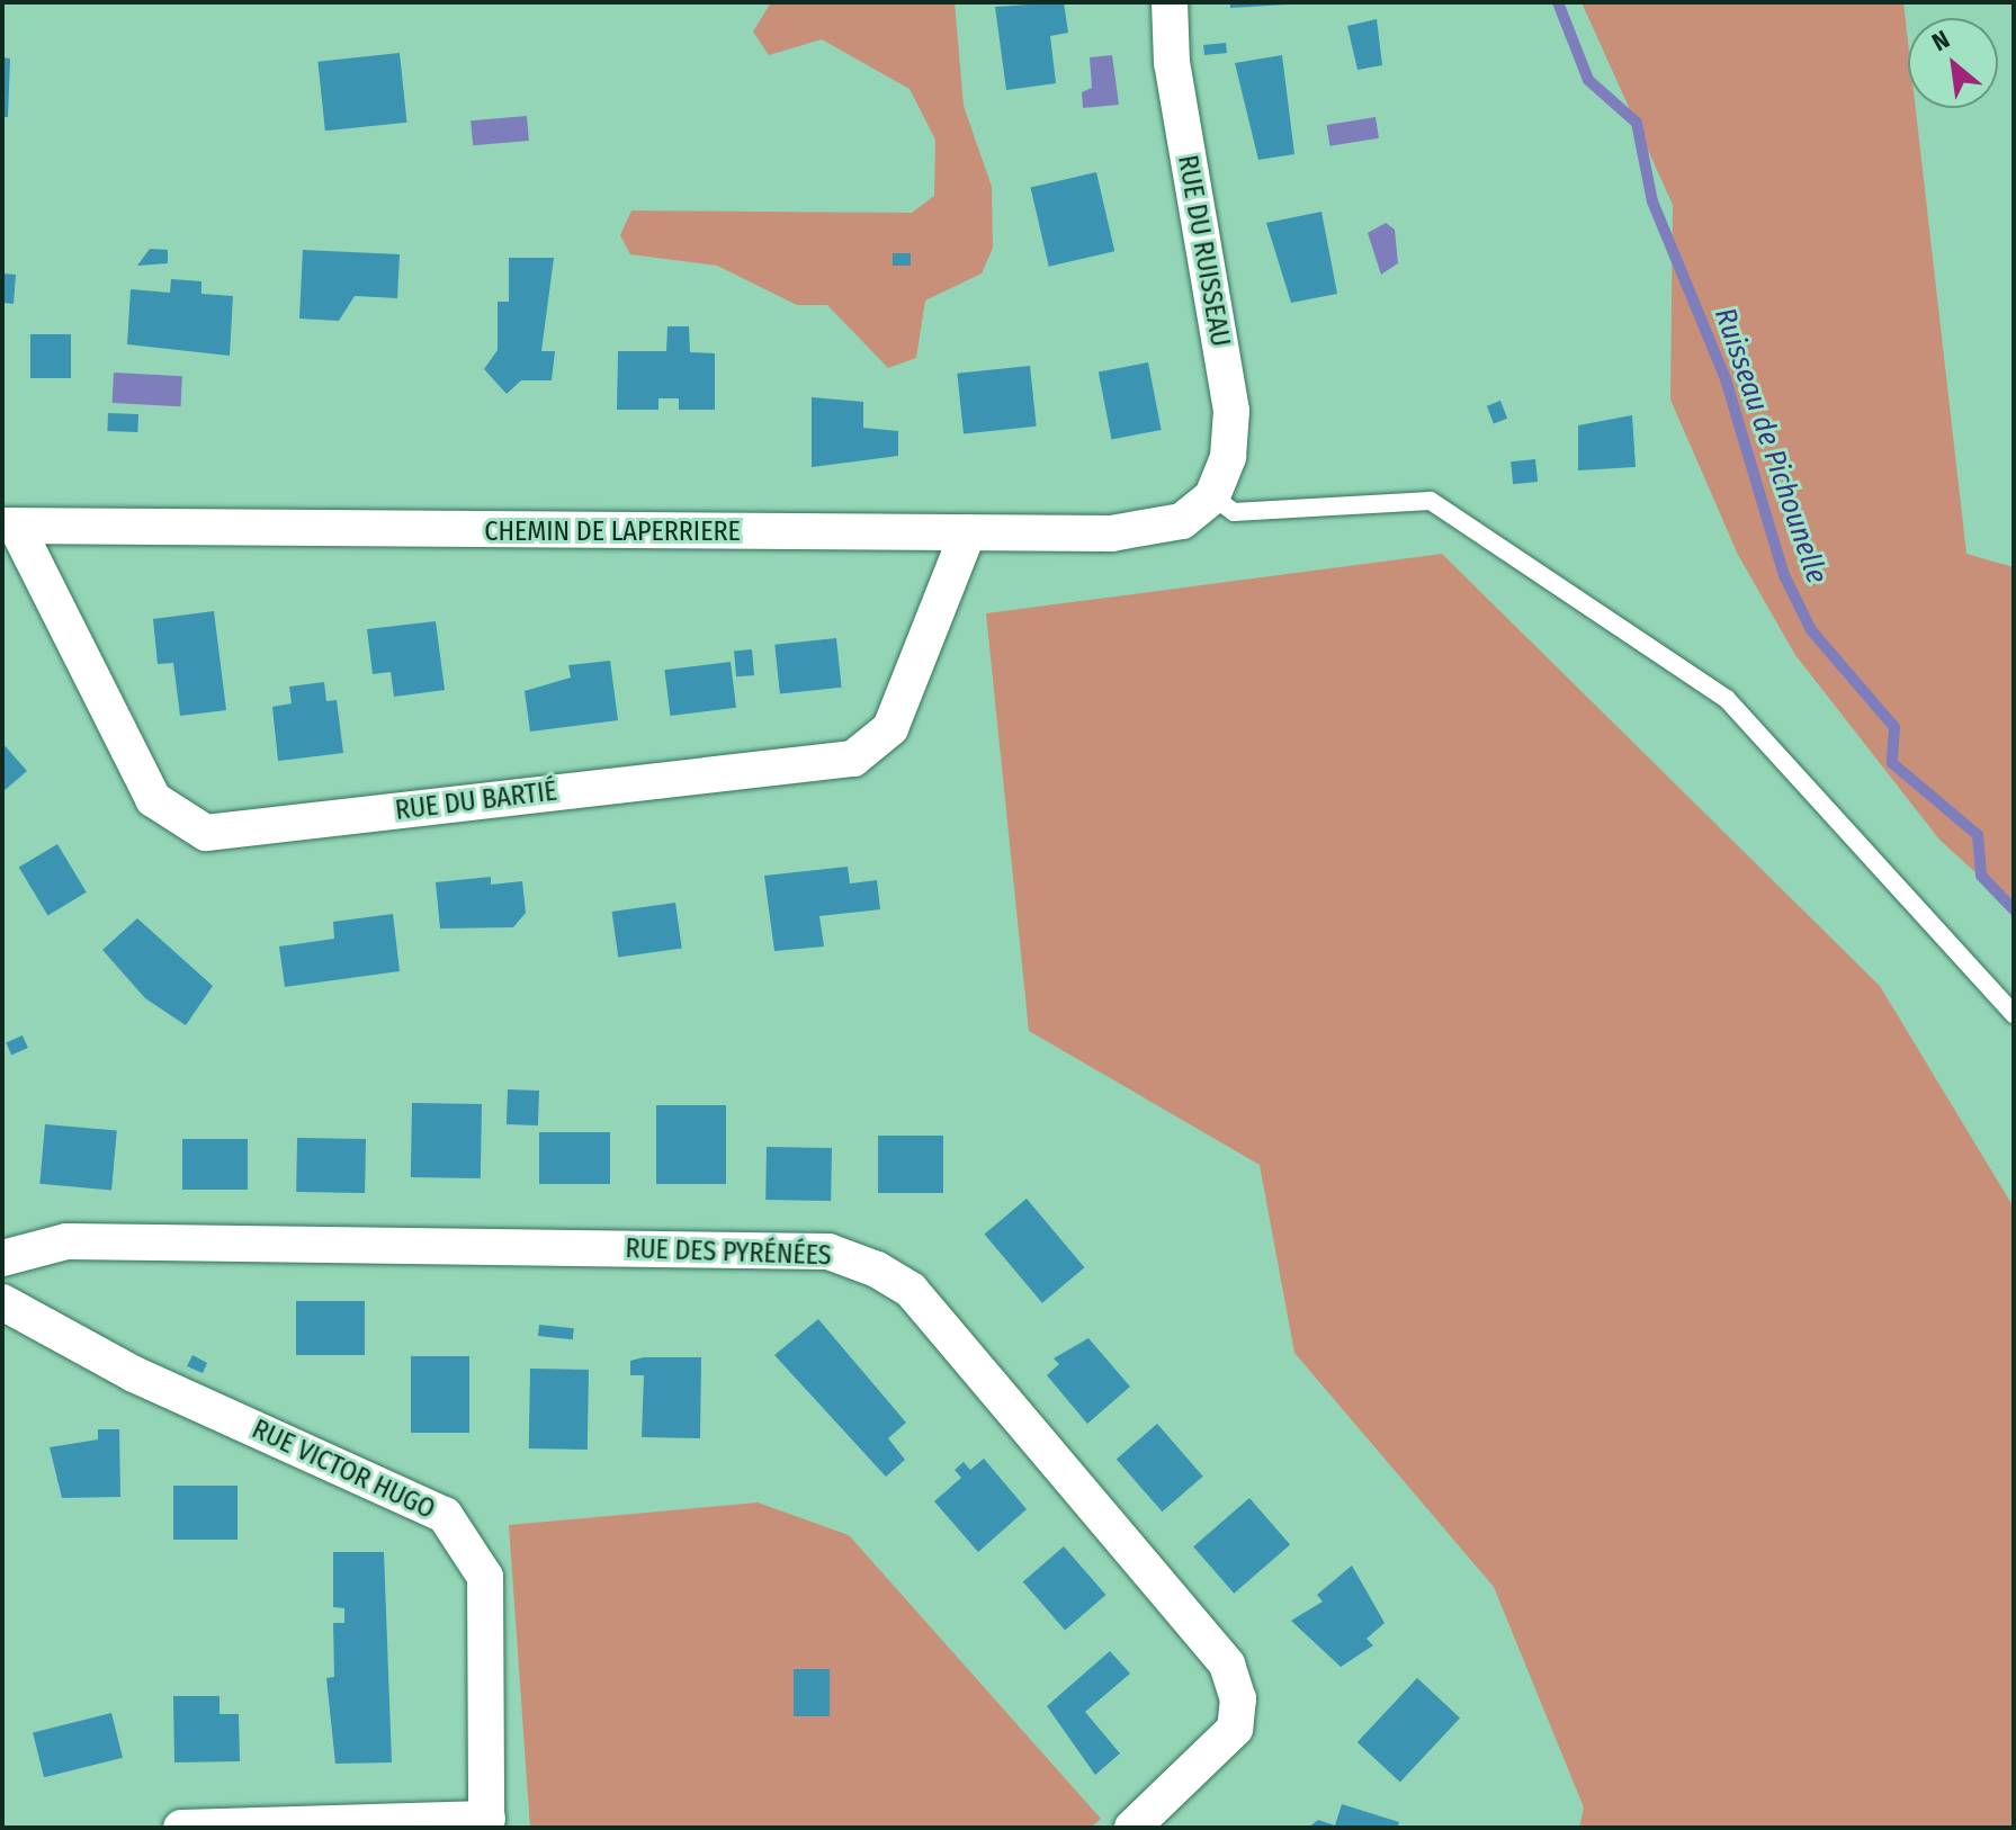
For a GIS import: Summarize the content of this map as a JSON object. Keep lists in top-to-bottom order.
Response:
{
  "streets": {
    "street": [
      "RUE DU RUISSEAU",
      "CHEMIN DE LAPERRIERE",
      "RUE DU BARTIÉ",
      "RUE DES PYRÉNÉES",
      "RUE VICTOR HUGO"
    ]
  },
  "crossings": [
    ["RUE DU RUISSEAU", "CHEMIN DE LAPERRIERE"],
    ["CHEMIN DE LAPERRIERE", "RUE DU BARTIÉ"]
  ],
  "water": ["Ruisseau de Pichounelle"],
  "north": "top left"
}
